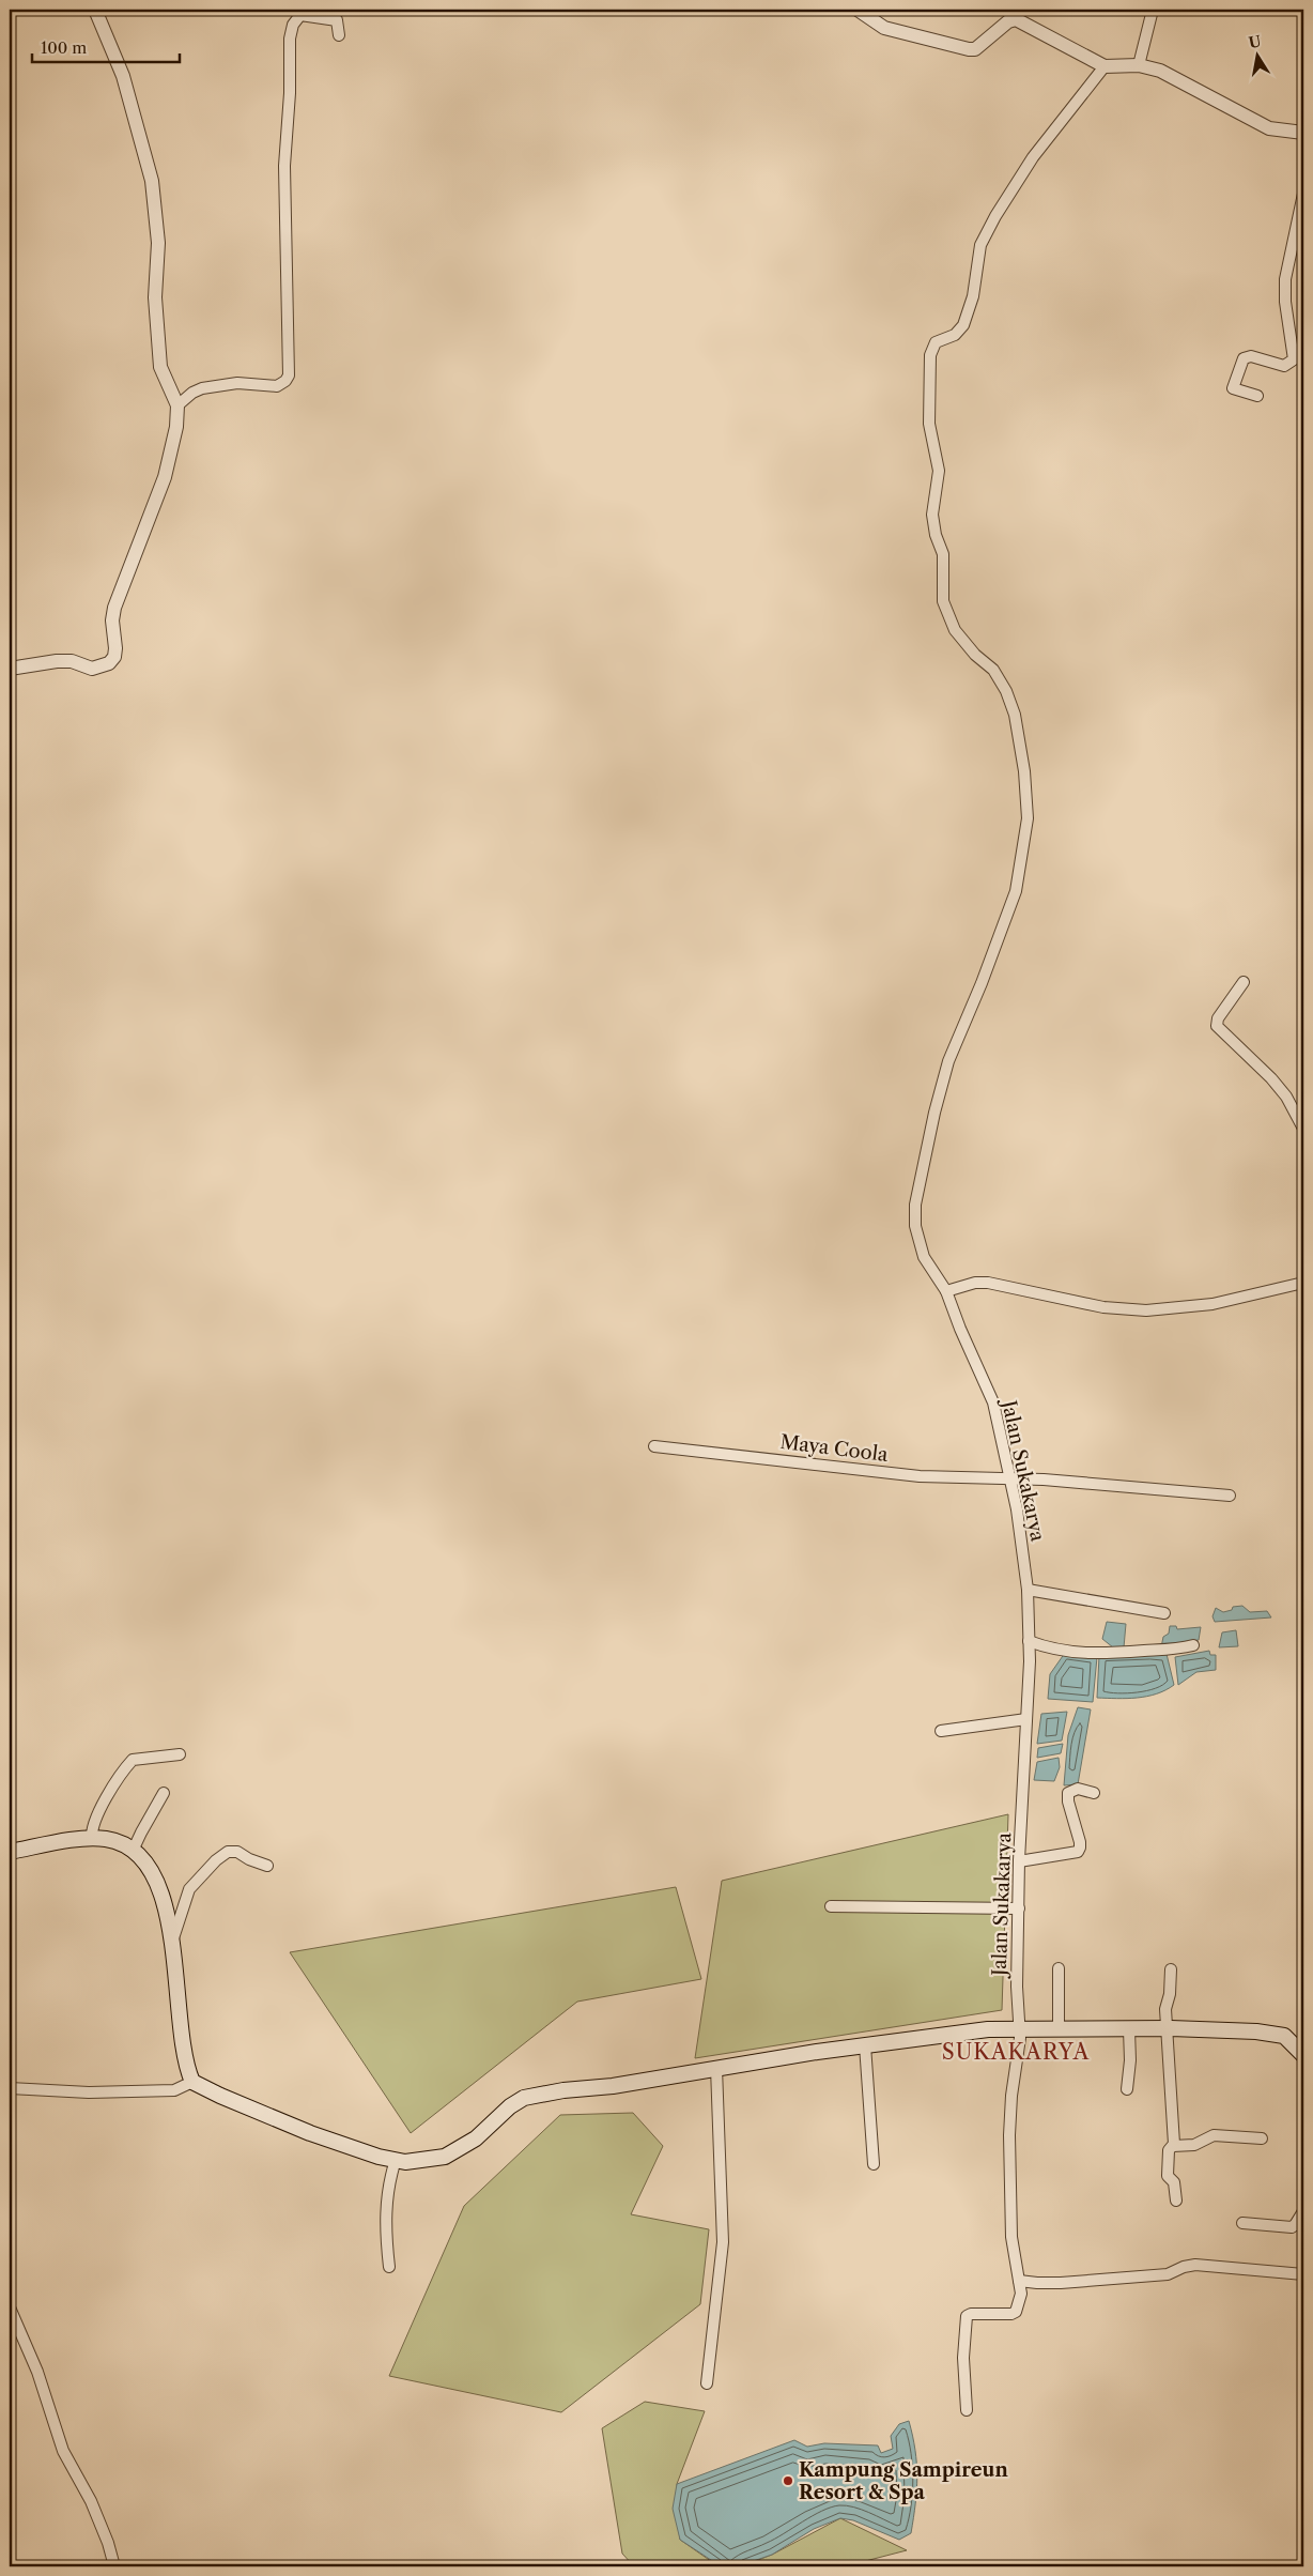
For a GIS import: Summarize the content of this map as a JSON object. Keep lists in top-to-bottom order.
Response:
{
  "streets": {
    "street": ["Maya Coola", "Jalan Sukakarya"]
  },
  "crossings": [
    ["Maya Coola", "Jalan Sukakarya"]
  ],
  "districts": ["SUKAKARYA"],
  "places": ["Kampung Sampireun Resort & Spa"],
  "scale_bar": "100 m",
  "north": "top"
}
